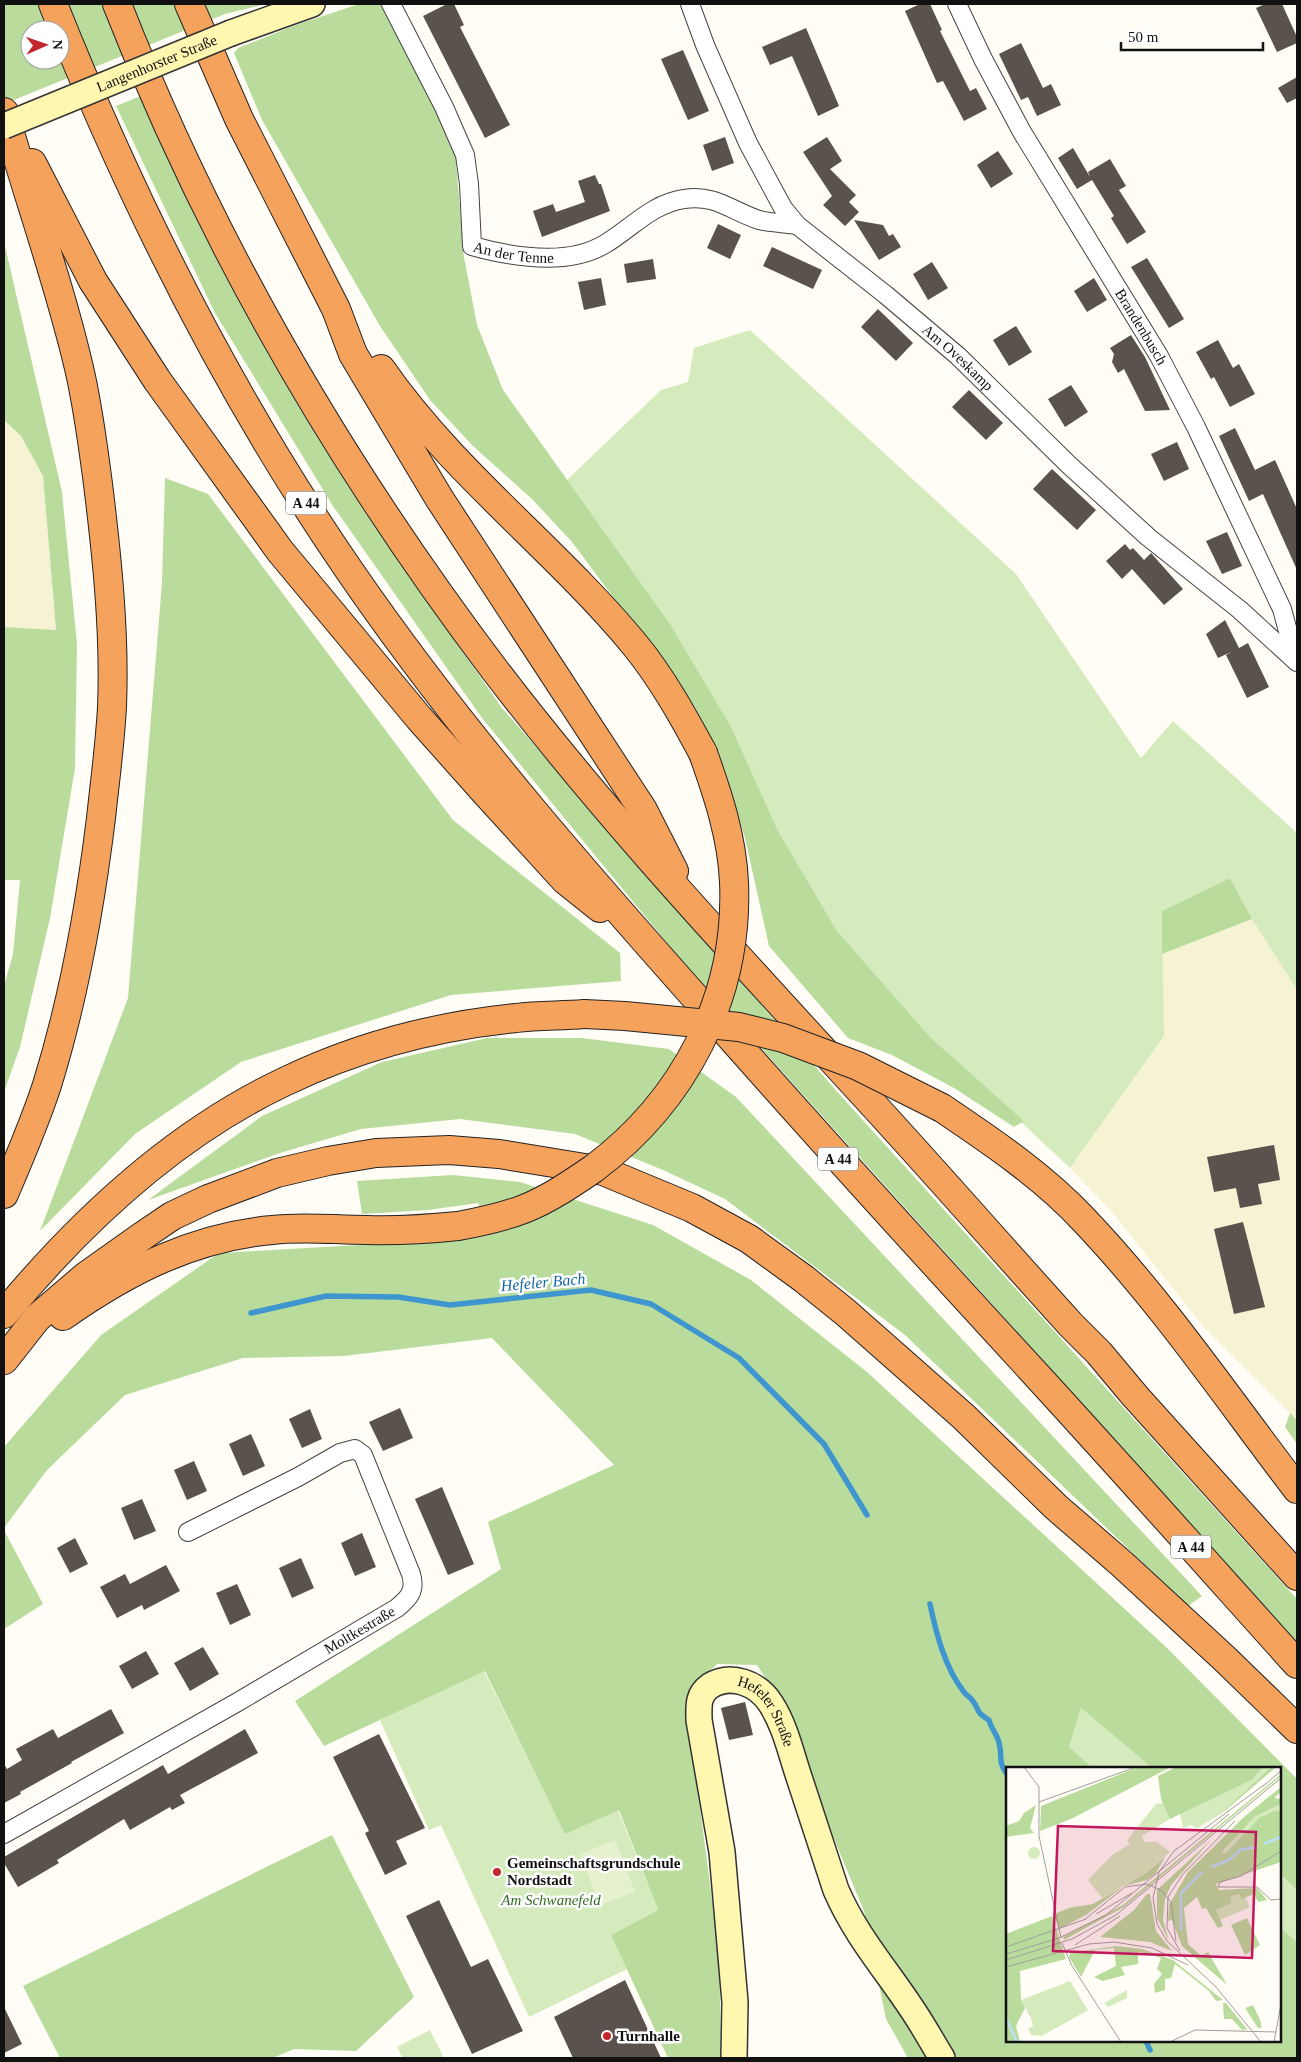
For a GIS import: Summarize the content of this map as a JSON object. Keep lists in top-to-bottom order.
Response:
{
  "streets": {
    "highway": ["A 44"],
    "main road": ["Langenhorster Straße", "Hefeler Straße"],
    "street": [
      "An der Tenne",
      "Brandenbusch",
      "Am Oveskamp",
      "Moltkestraße"
    ]
  },
  "crossings": [
    ["An der Tenne", "Am Oveskamp"],
    ["Brandenbusch", "Am Oveskamp"]
  ],
  "water": ["Hefeler Bach"],
  "parks": ["Am Schwanefeld"],
  "places": ["Gemeinschaftsgrundschule Nordstadt", "Turnhalle"],
  "scale_bar": "50 m",
  "north": "right"
}
